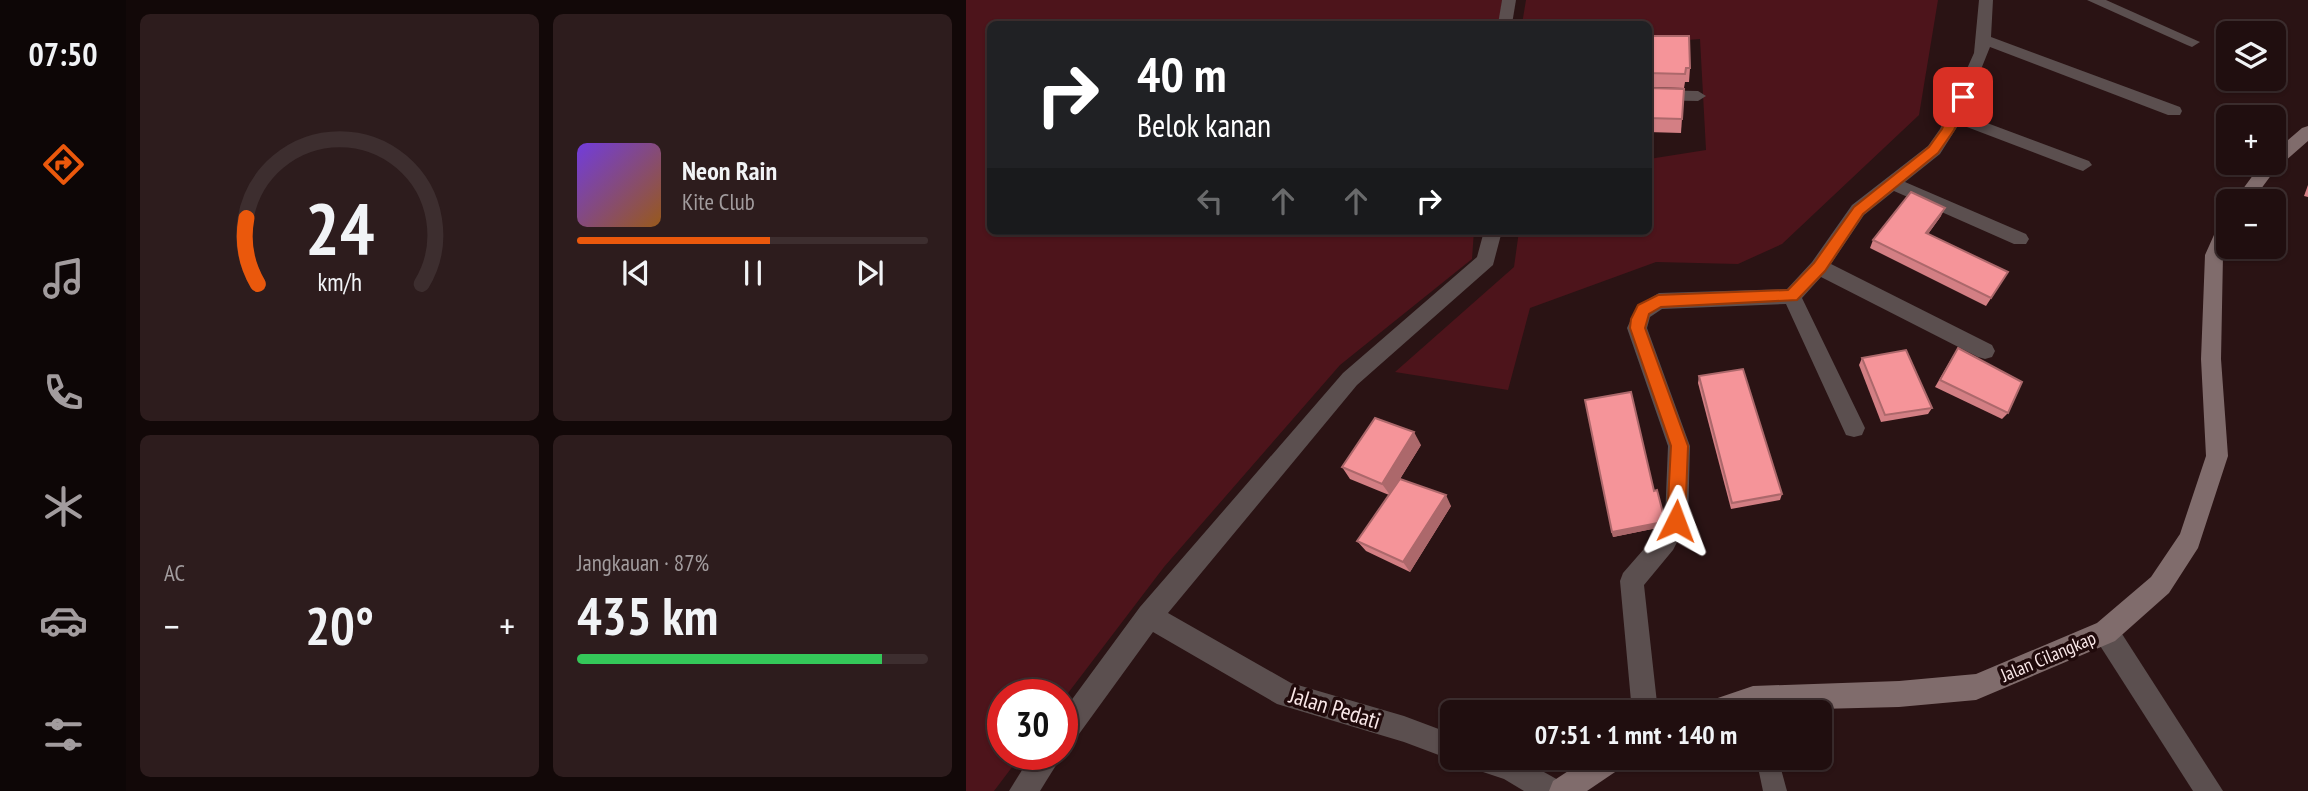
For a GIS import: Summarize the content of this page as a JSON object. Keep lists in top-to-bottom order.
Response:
{
  "streets": {
    "street": ["Jalan Cilangkap", "Jalan Pedati"]
  },
  "page": {
    "tabs": "07:50",
    "map_buttons": ["+", "−"],
    "turn": ["40 m", "Belok kanan"],
    "song": ["Neon Rain", "Kite Club"],
    "tile": [
      "AC",
      ["Jangkauan · 87%", "435 km"]
    ],
    "heat": ["−", "20°", "+"],
    "limit": "30",
    "trip": "07:51 · 1 mnt · 140 m",
    "gauge": ["24", "km/h"]
  }
}
